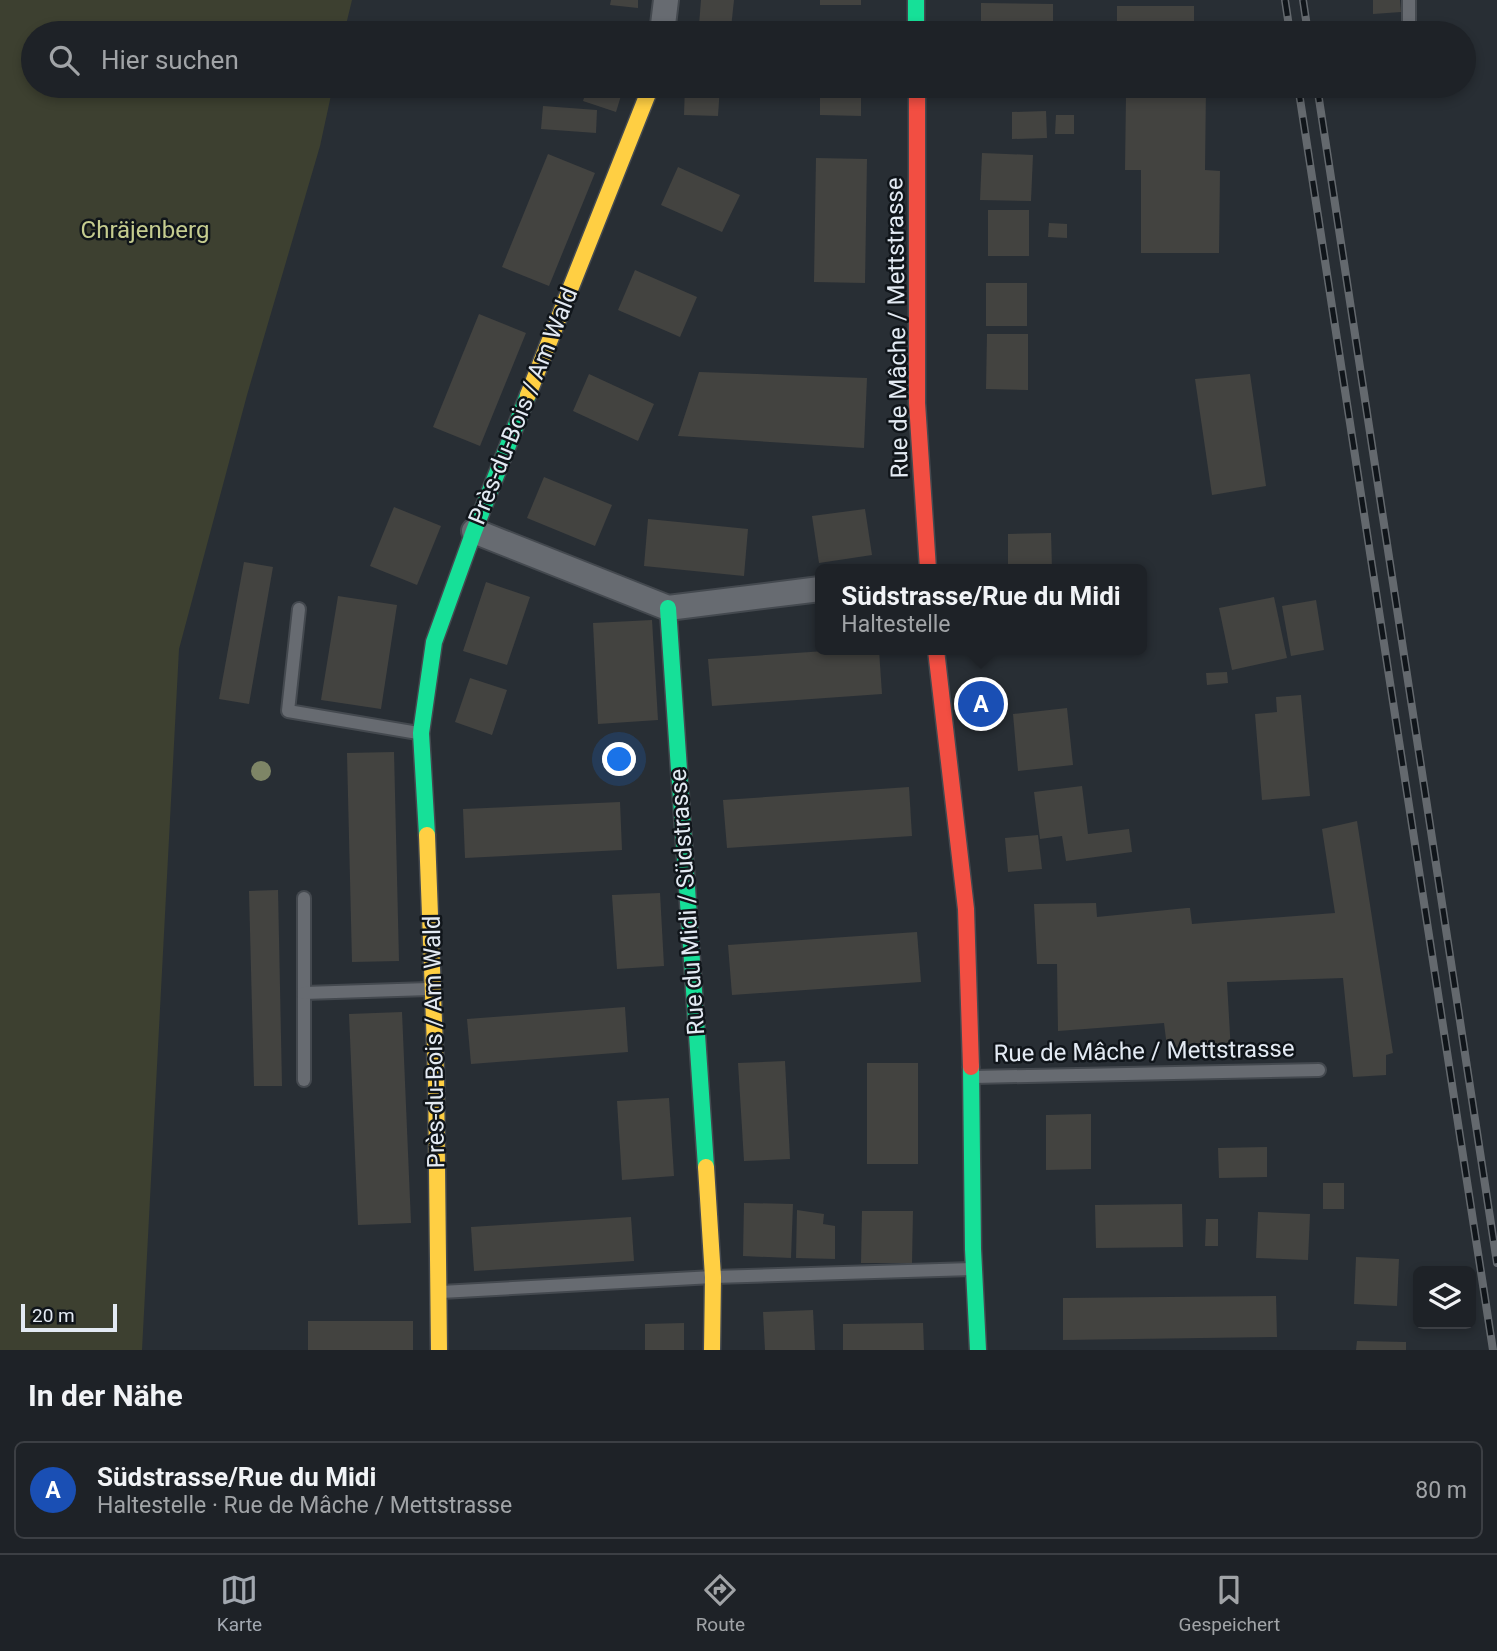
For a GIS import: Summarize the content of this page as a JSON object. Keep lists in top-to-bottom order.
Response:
{
  "streets": {
    "street": ["Rue de Mâche / Mettstrasse", "Près-du-Bois / Am Wald", "Rue du Midi / Südstrasse"]
  },
  "parks": ["Chräjenberg"],
  "scale_bar": "20 m",
  "page": {
    "search": "Hier suchen",
    "popup": ["Südstrasse/Rue du Midi", "Haltestelle"],
    "pins": "A",
    "scale": "20 m",
    "heading": "In der Nähe",
    "list": [
      {
        "mark": "A",
        "name": "Südstrasse/Rue du Midi",
        "note": "Haltestelle · Rue de Mâche / Mettstrasse",
        "value": "80 m"
      }
    ],
    "nav": ["Karte", "Route", "Gespeichert"]
  }
}
